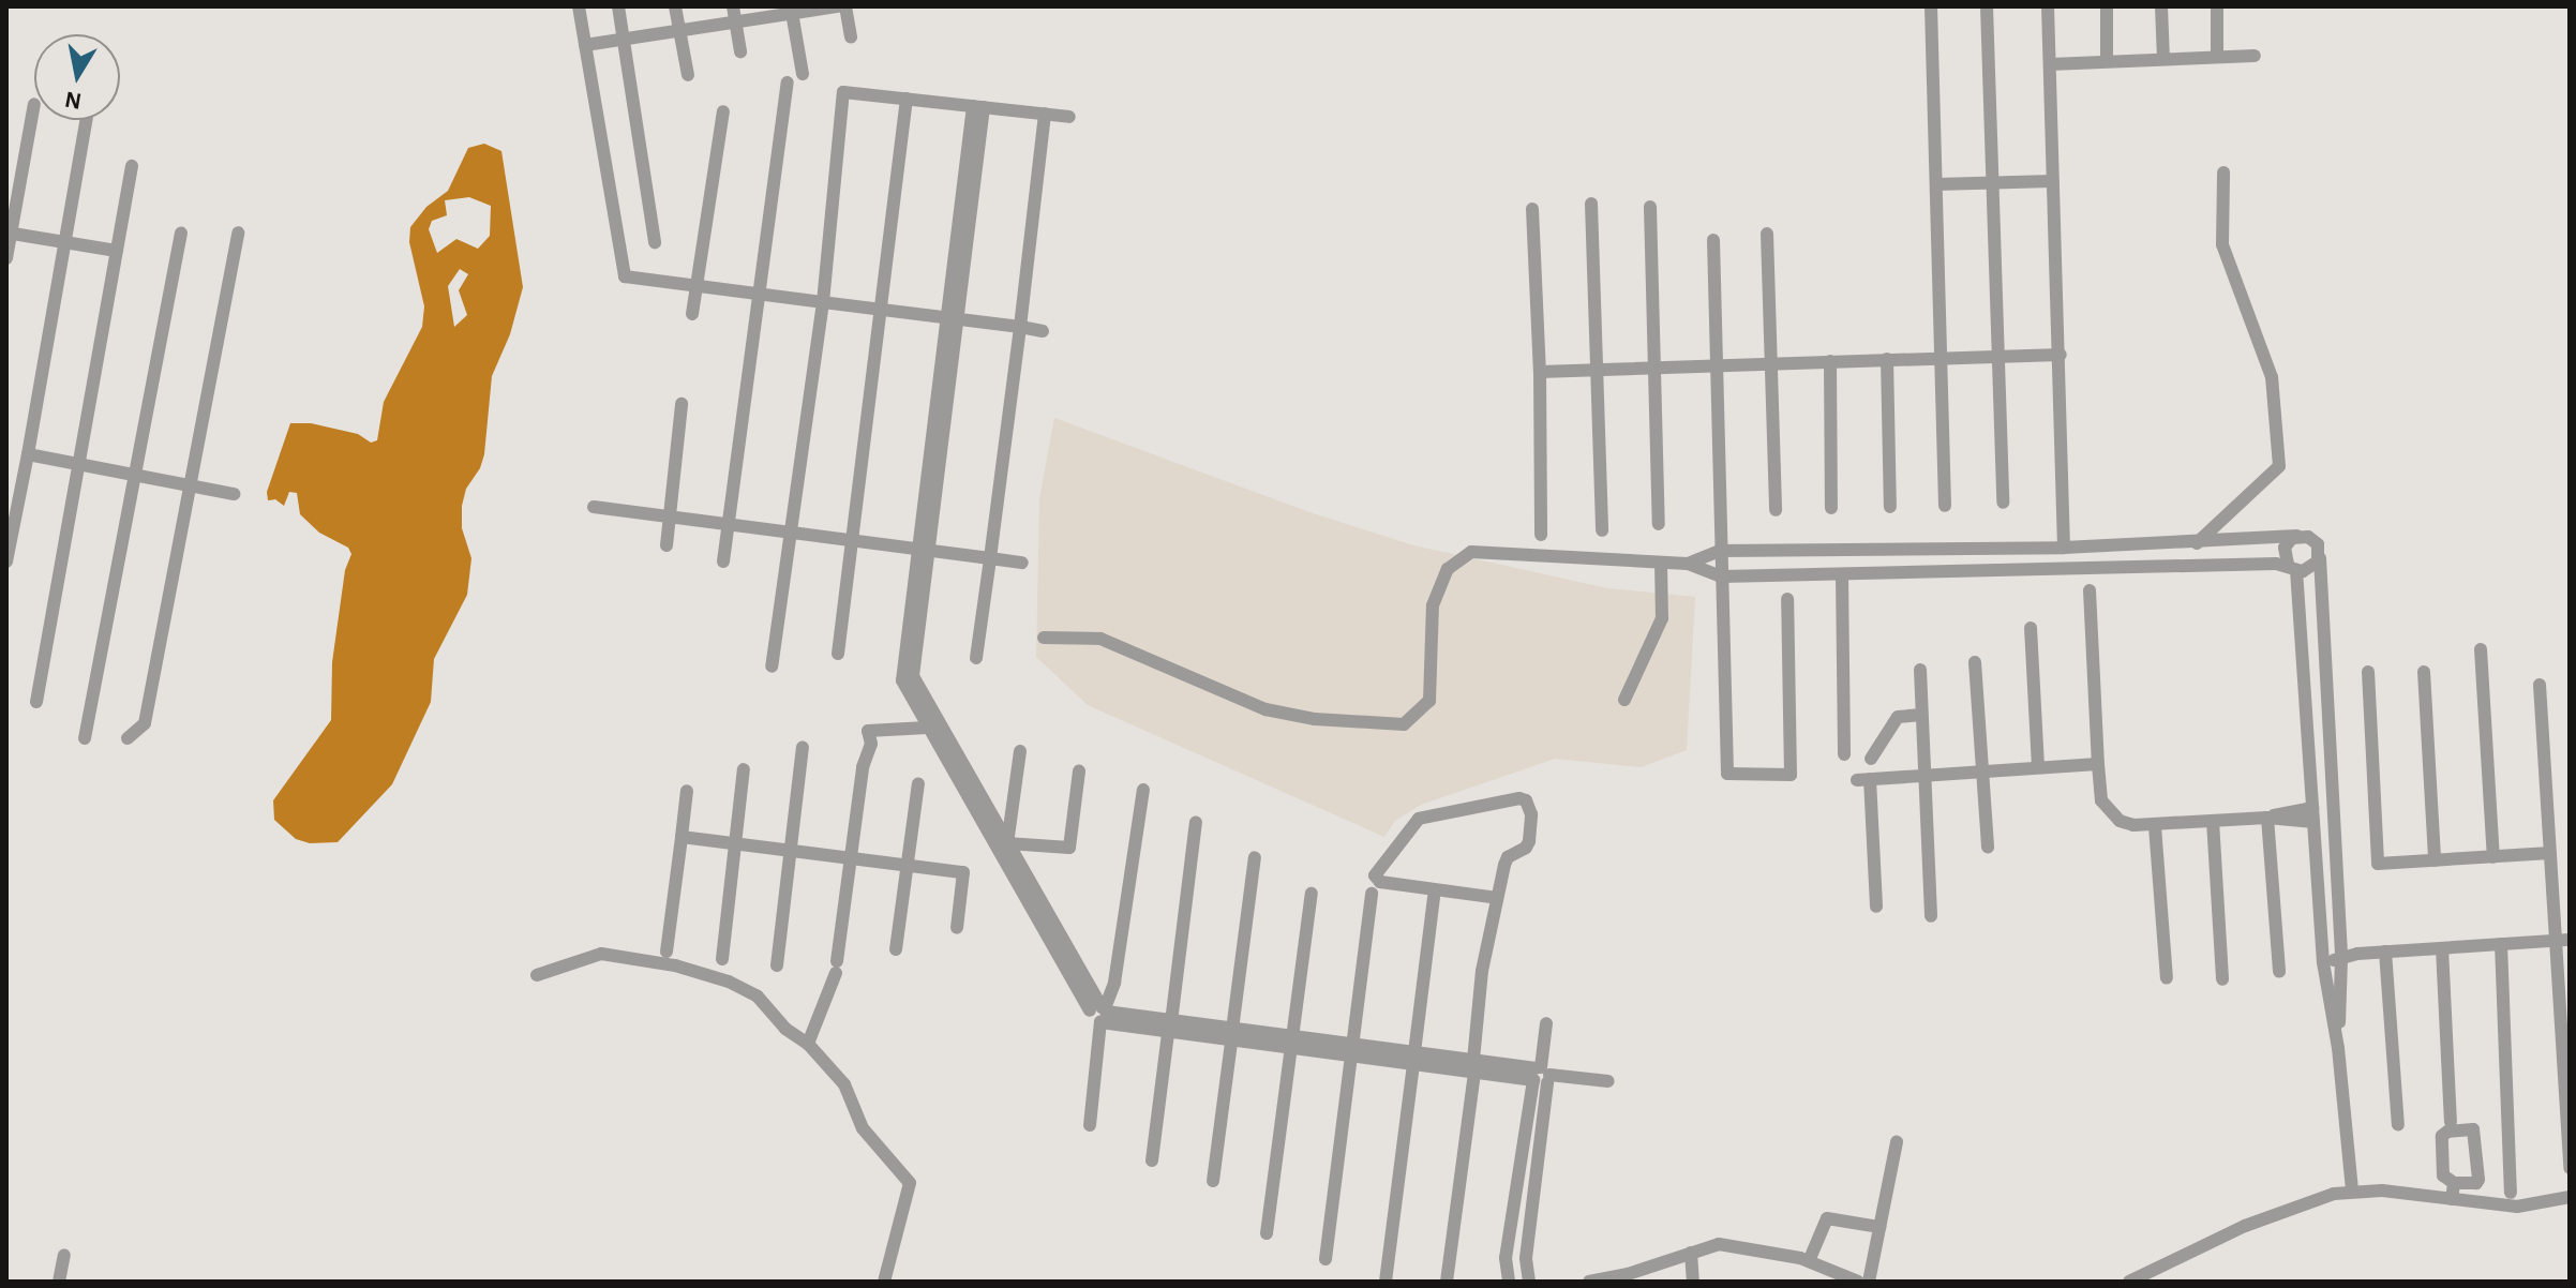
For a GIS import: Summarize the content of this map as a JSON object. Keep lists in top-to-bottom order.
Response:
{
  "north": "bottom"
}
